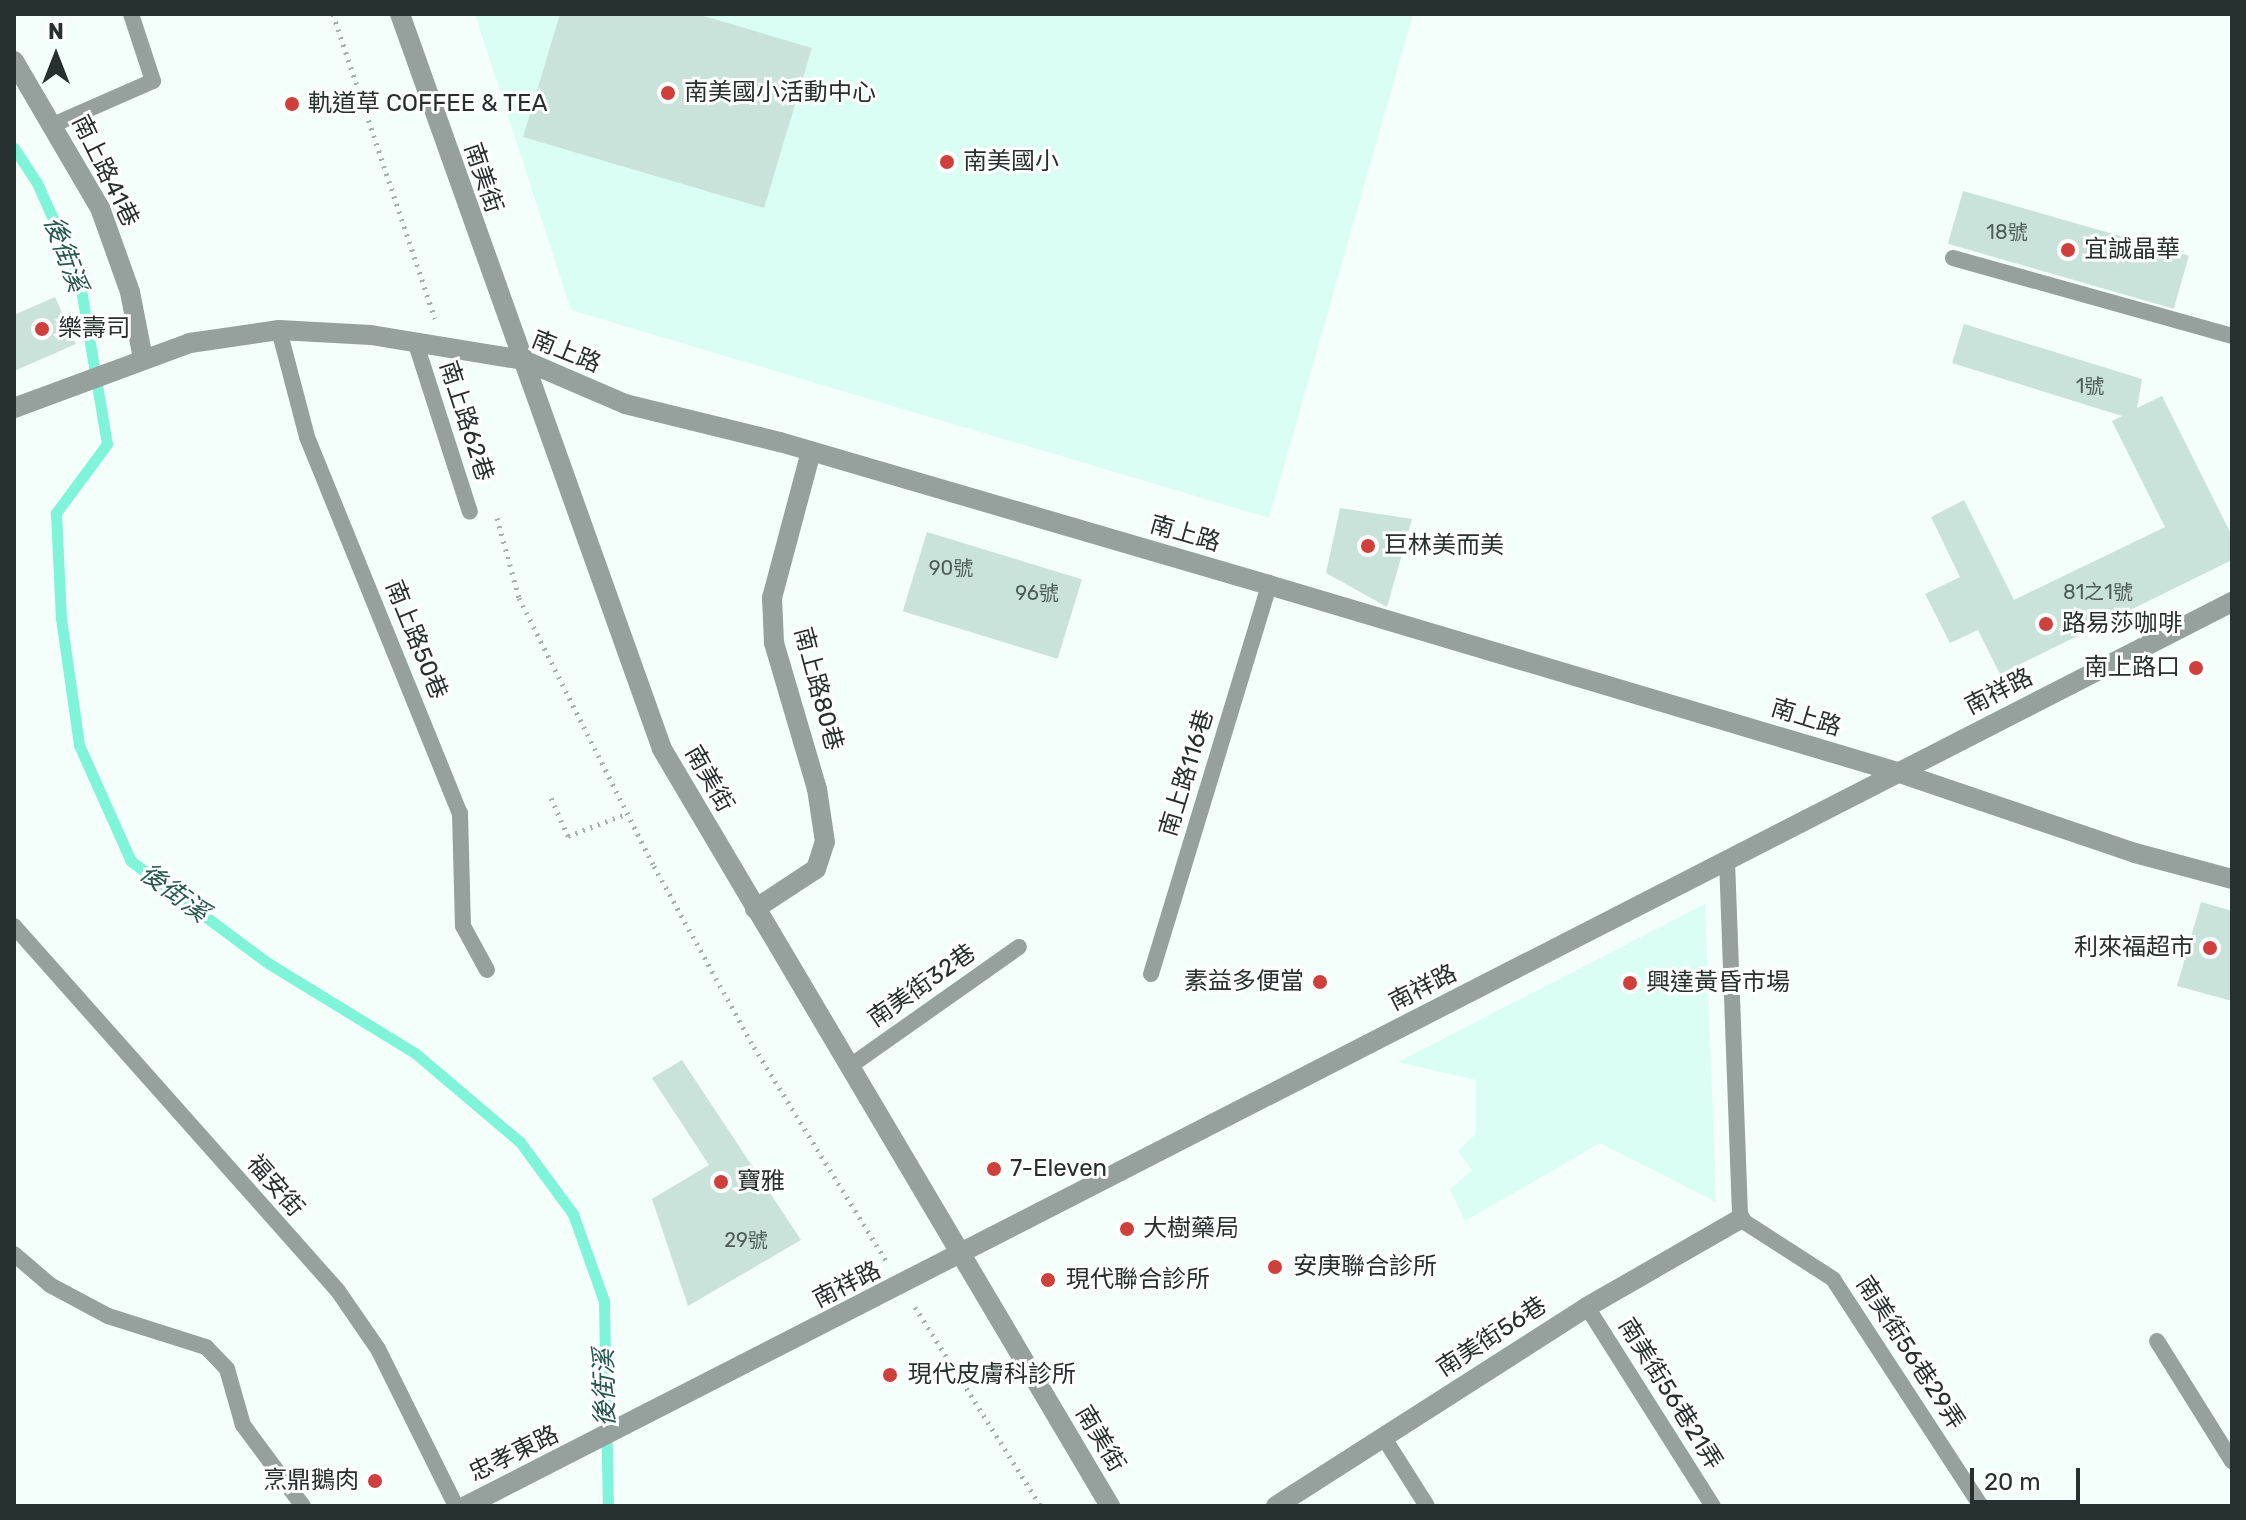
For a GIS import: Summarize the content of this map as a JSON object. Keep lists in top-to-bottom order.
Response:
{
  "streets": {
    "street": [
      "南上路41巷",
      "南美街",
      "南上路",
      "南上路80巷",
      "南祥路",
      "南美街56巷",
      "忠孝東路"
    ],
    "lane": [
      "南上路62巷",
      "南上路50巷",
      "南上路116巷",
      "南美街32巷",
      "福安街",
      "南美街56巷29弄",
      "南美街56巷21弄"
    ]
  },
  "crossings": [
    ["南上路41巷", "南上路"],
    ["南美街", "南上路"],
    ["南美街", "南上路80巷"],
    ["南美街", "南祥路"],
    ["南美街", "南美街32巷"],
    ["南上路", "南上路62巷"],
    ["南上路", "南上路50巷"],
    ["南上路", "南上路80巷"],
    ["南上路", "南祥路"],
    ["南上路", "南上路116巷"],
    ["南祥路", "忠孝東路"],
    ["南美街56巷", "南美街56巷29弄"],
    ["南美街56巷", "南美街56巷21弄"]
  ],
  "water": ["後街溪"],
  "places": [
    "南美國小活動中心",
    "軌道草 COFFEE & TEA",
    "南美國小",
    "宜誠晶華",
    "樂壽司",
    "巨林美而美",
    "路易莎咖啡",
    "南上路口",
    "利來福超市",
    "素益多便當",
    "興達黃昏市場",
    "7-Eleven",
    "寶雅",
    "大樹藥局",
    "安庚聯合診所",
    "現代聯合診所",
    "現代皮膚科診所",
    "烹鼎鵝肉"
  ],
  "house_numbers": [
    "18號",
    "1號",
    "90號",
    "81之1號",
    "96號",
    "29號"
  ],
  "scale_bar": "20 m",
  "north": "top"
}
